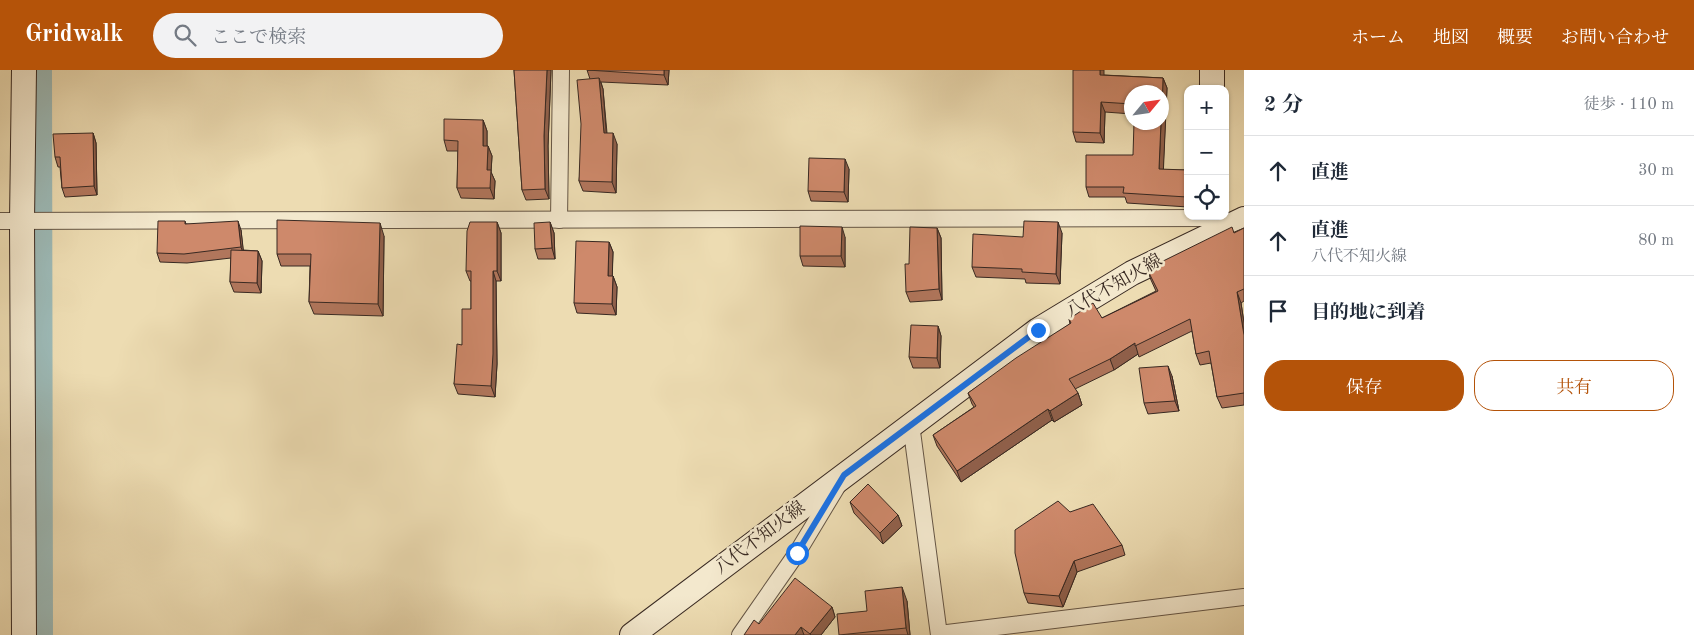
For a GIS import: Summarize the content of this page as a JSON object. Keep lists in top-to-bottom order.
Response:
{
  "streets": {
    "main road": ["八代不知火線"]
  },
  "north": "top right",
  "page": {
    "header": "Gridwalk",
    "search": "ここで検索",
    "nav": [
      "ホーム",
      "地図",
      "概要",
      "お問い合わせ"
    ],
    "heading": ["2 分", "徒歩 · 110 m"],
    "map_buttons": ["+", "−"],
    "list": [
      ["直進", "30 m"],
      ["直進", "八代不知火線", "80 m"],
      "目的地に到着"
    ],
    "buttons": ["保存", "共有"]
  }
}
